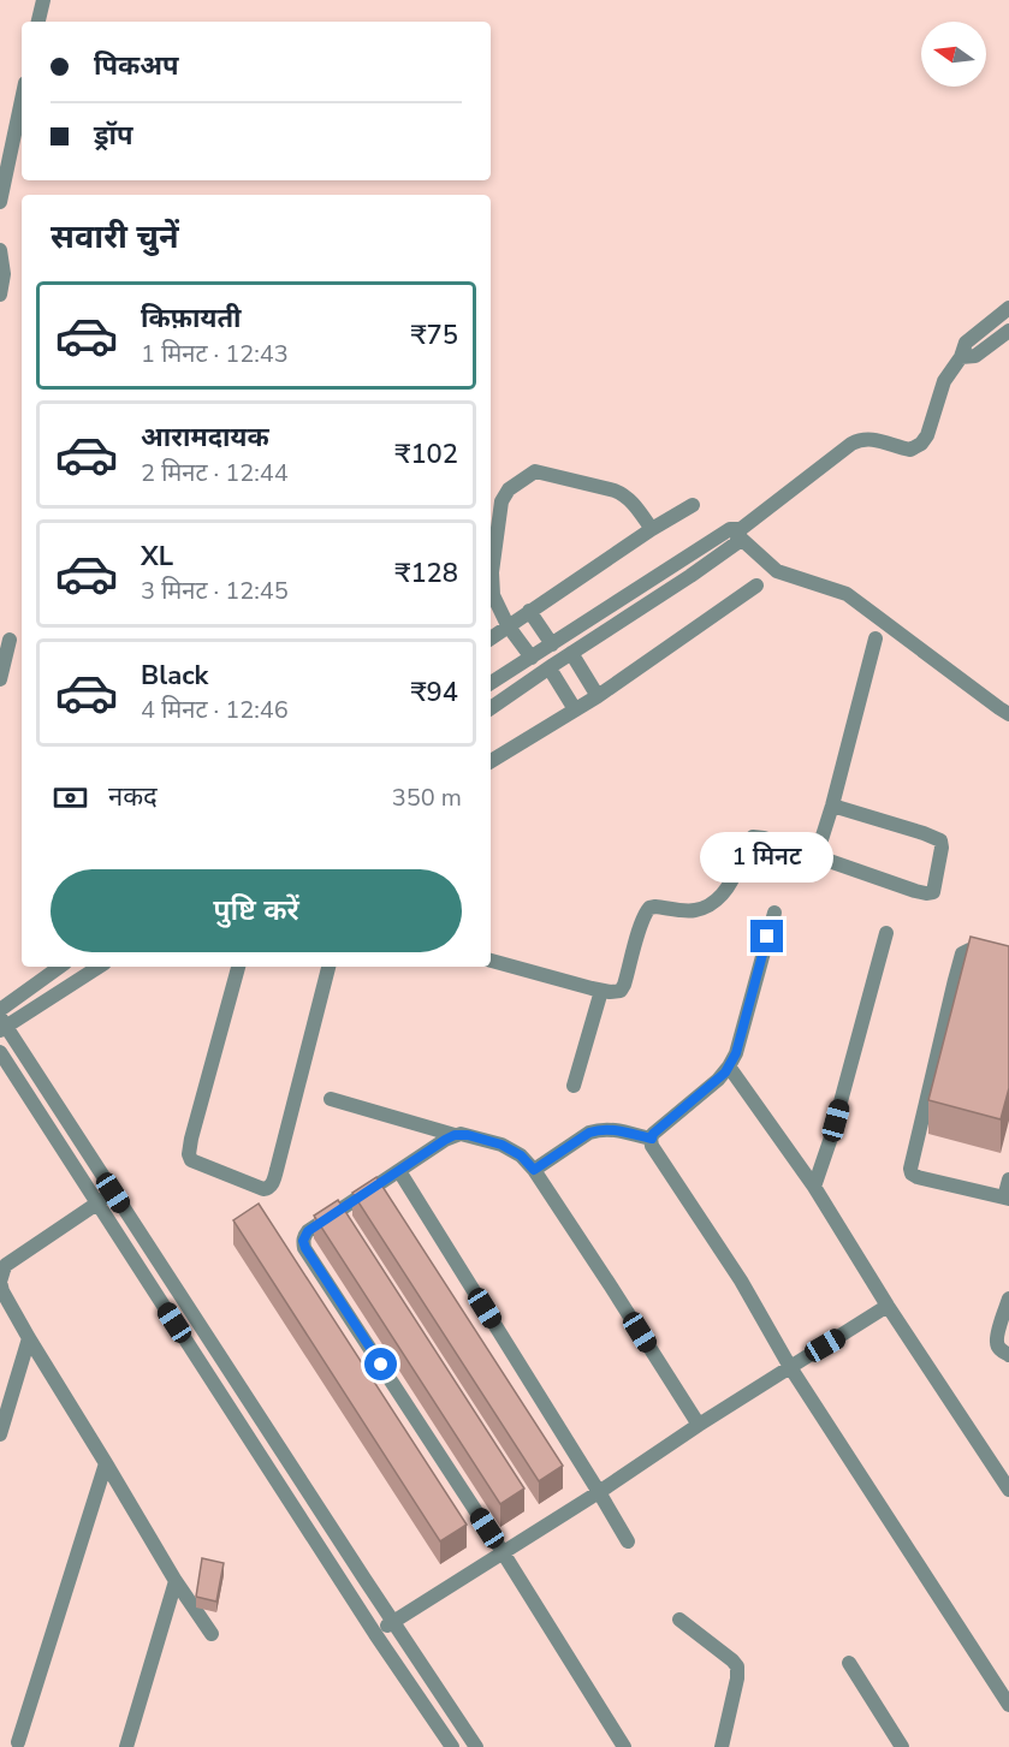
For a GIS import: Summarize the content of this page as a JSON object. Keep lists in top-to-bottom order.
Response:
{
  "north": "left",
  "page": {
    "banner": ["पिकअप", "ड्रॉप"],
    "heading": "सवारी चुनें",
    "list": [
      {
        "name": "किफ़ायती",
        "note": "1 मिनट · 12:43",
        "value": "₹75"
      },
      {
        "name": "आरामदायक",
        "note": "2 मिनट · 12:44",
        "value": "₹102"
      },
      {
        "name": "XL",
        "note": "3 मिनट · 12:45",
        "value": "₹128"
      },
      {
        "name": "Black",
        "note": "4 मिनट · 12:46",
        "value": "₹94"
      }
    ],
    "pay": ["नकद", "350 m"],
    "bubble": "1 मिनट",
    "buttons": "पुष्टि करें"
  }
}
